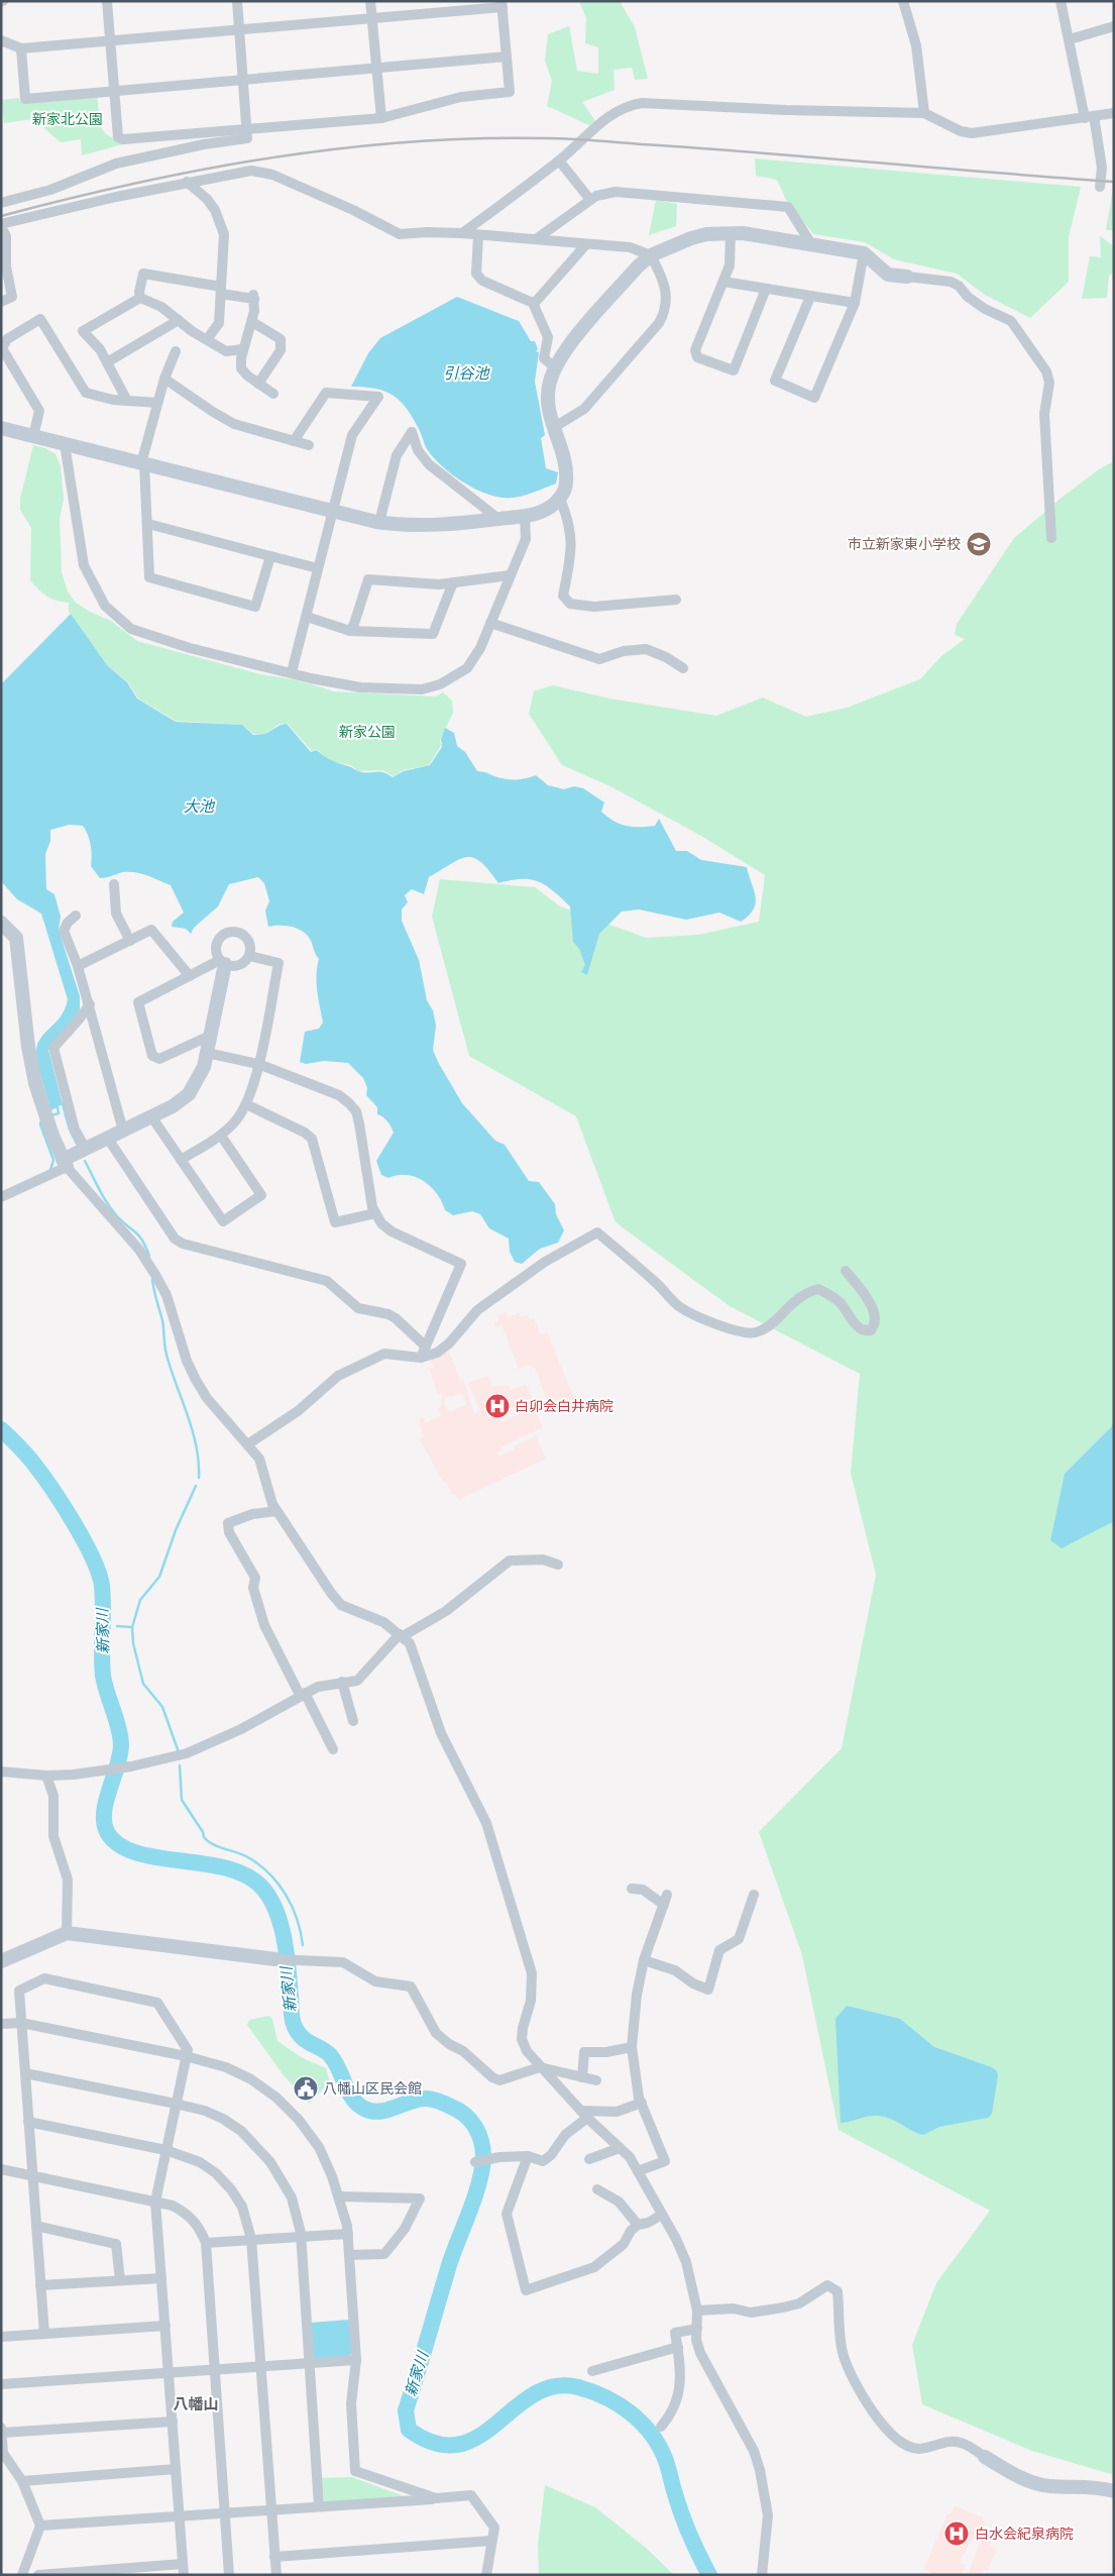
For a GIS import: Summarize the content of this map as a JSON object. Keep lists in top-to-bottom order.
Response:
{
  "districts": ["八幡山"],
  "water": ["引谷池", "大池", "新家川"],
  "parks": ["新家北公園", "新家公園"],
  "places": {
    "school or university": ["市立新家東小学校"],
    "hospital": ["白卯会白井病院", "白水会紀泉病院"],
    "public building": ["八幡山区民会館"]
  }
}
